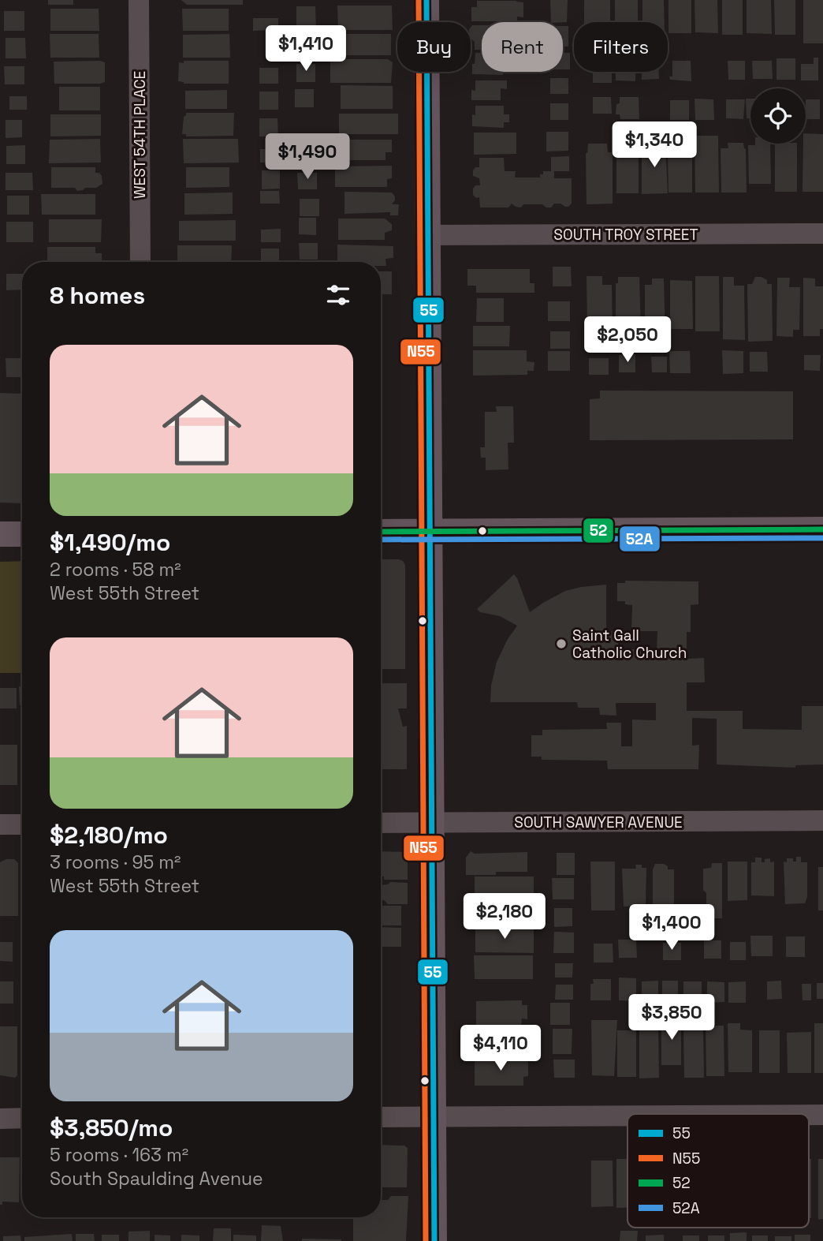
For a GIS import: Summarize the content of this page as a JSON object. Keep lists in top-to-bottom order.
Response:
{
  "streets": {
    "street": ["WEST 54TH PLACE", "SOUTH TROY STREET", "SOUTH SAWYER AVENUE"]
  },
  "places": ["Saint Gall Catholic Church"],
  "lines": [
    "transit line 55",
    "transit line N55",
    "transit line 52",
    "transit line 52A"
  ],
  "legend": [
    "55",
    "N55",
    "52",
    "52A"
  ],
  "page": {
    "chip": ["Buy", "Rent", "Filters"],
    "price": [
      "$1,410",
      "$1,340",
      "$1,490",
      "$2,050",
      "$2,180",
      "$1,400",
      "$3,850",
      "$4,110"
    ],
    "heading": "8 homes",
    "list": [
      {
        "name": "$1,490/mo",
        "note": "2 rooms · 58 m² · West 55th Street"
      },
      {
        "name": "$2,180/mo",
        "note": "3 rooms · 95 m² · West 55th Street"
      },
      {
        "name": "$3,850/mo",
        "note": "5 rooms · 163 m² · South Spaulding Avenue"
      }
    ]
  }
}
